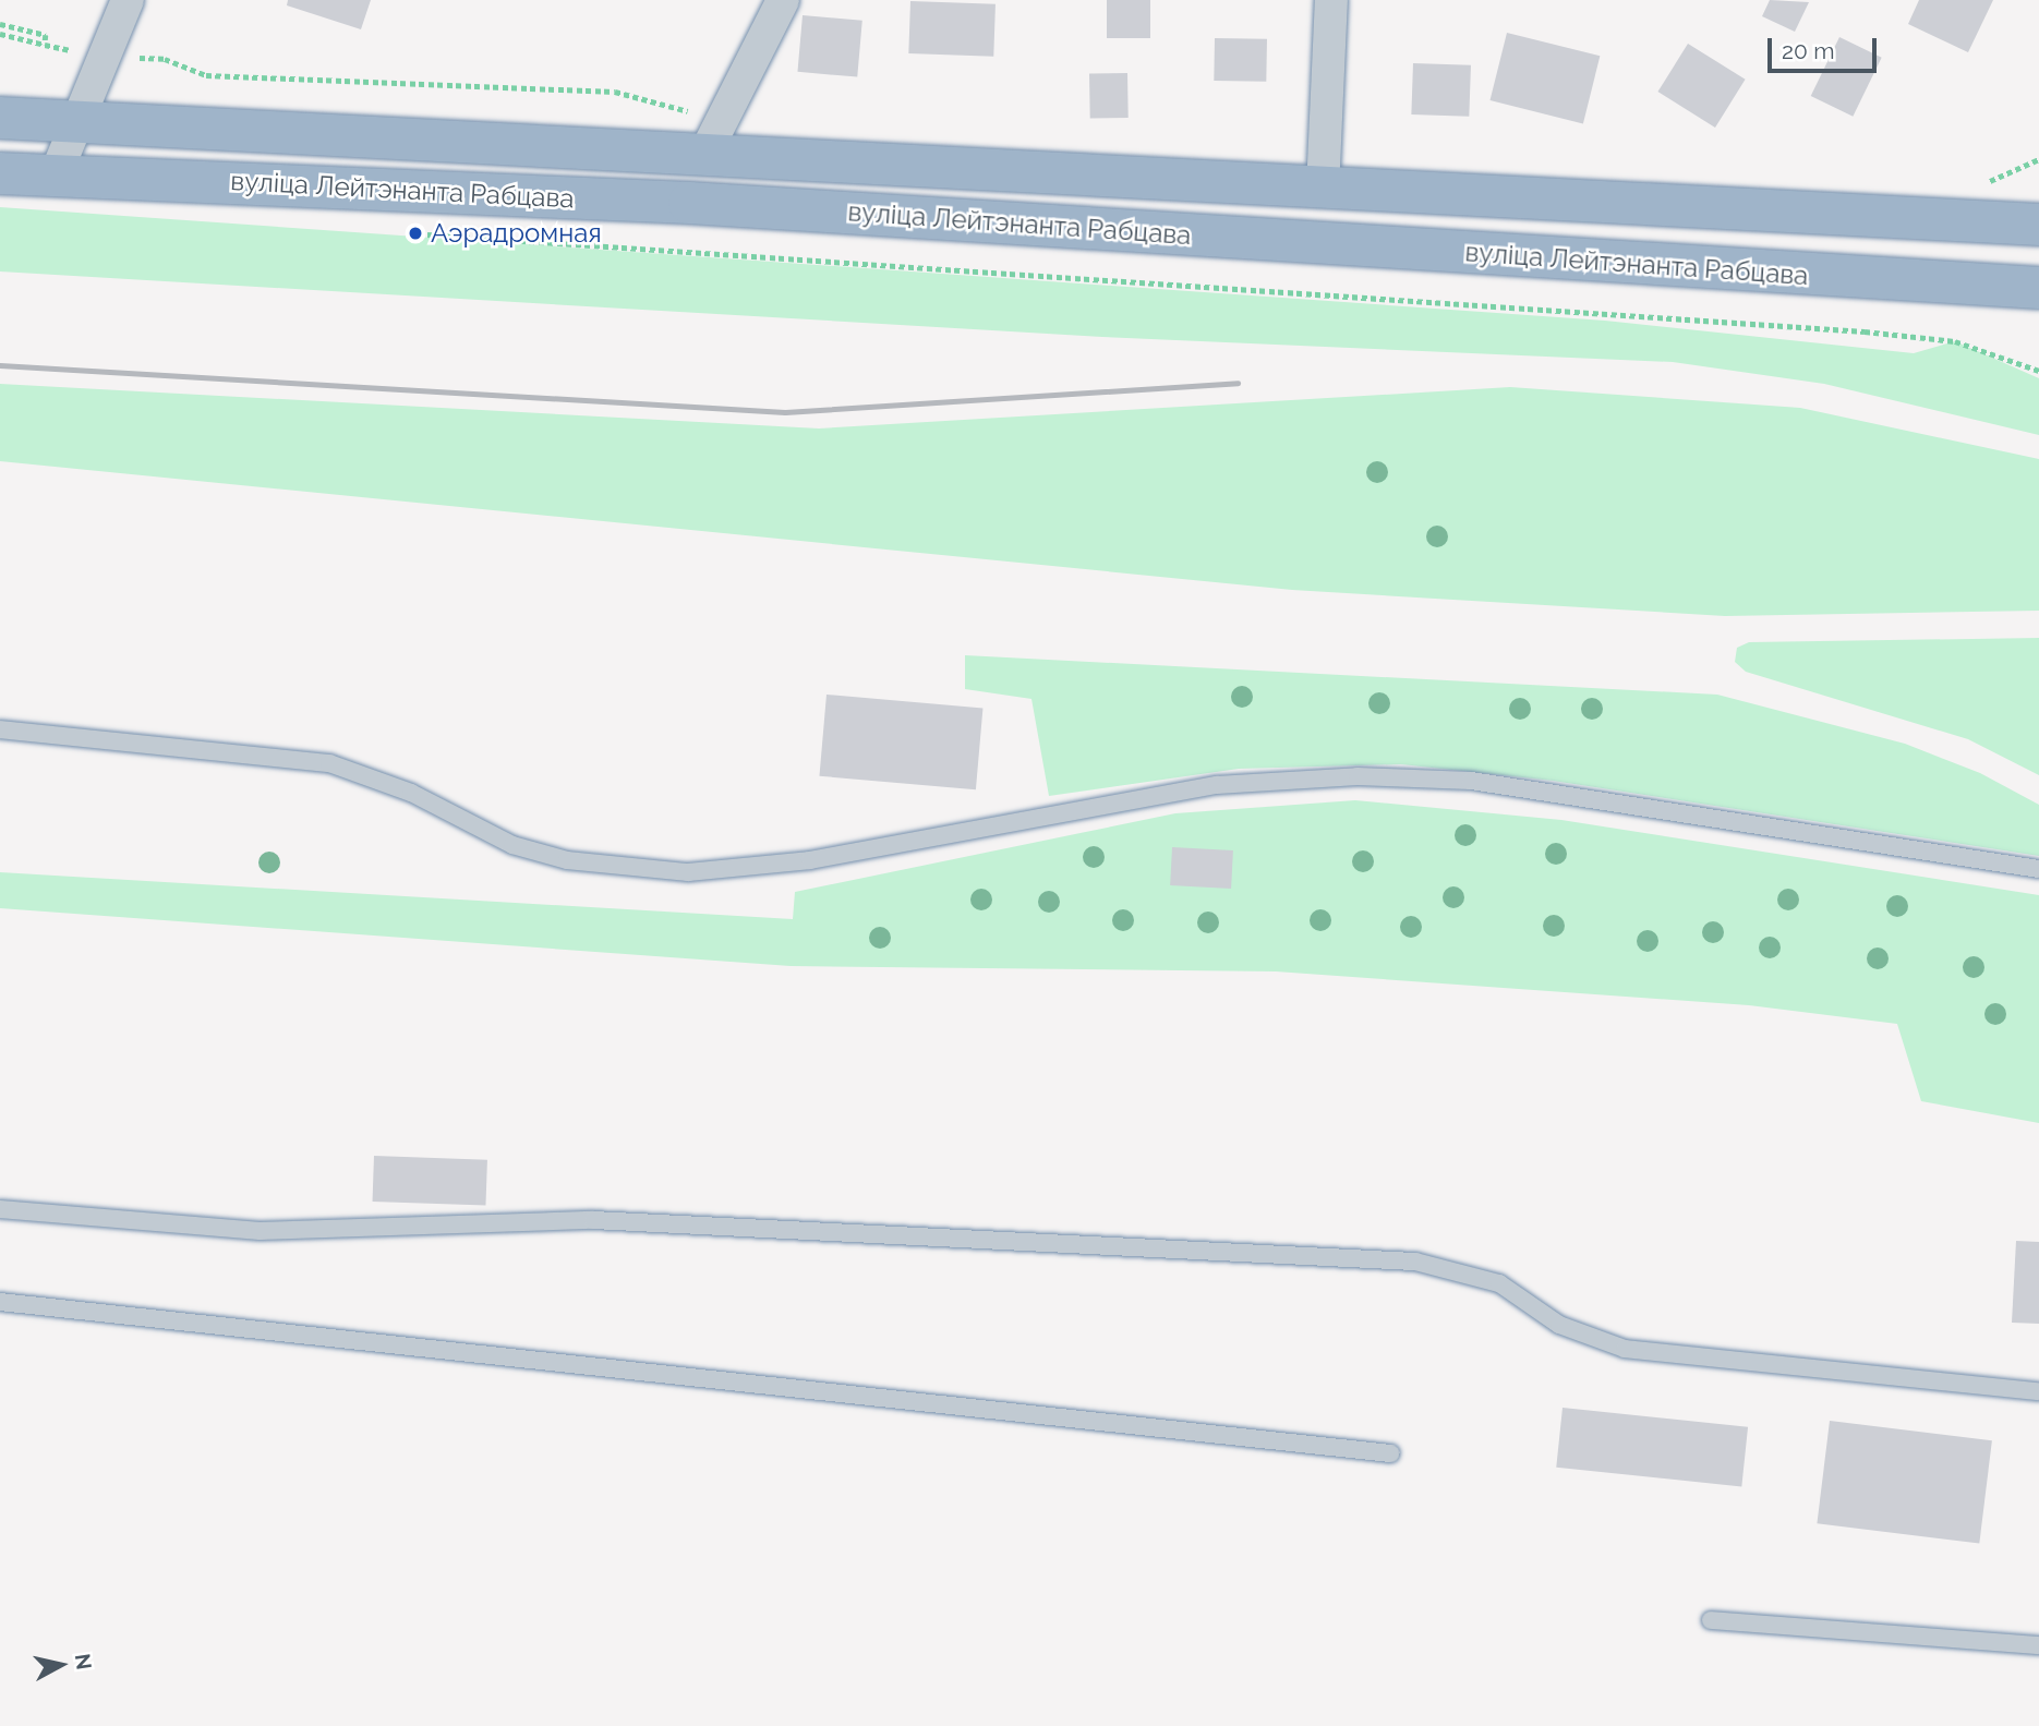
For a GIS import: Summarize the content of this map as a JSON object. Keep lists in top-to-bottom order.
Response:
{
  "streets": {
    "highway": ["вуліца Лейтэнанта Рабцава"]
  },
  "places": ["Аэрадромная"],
  "scale_bar": "20 m",
  "north": "right"
}
